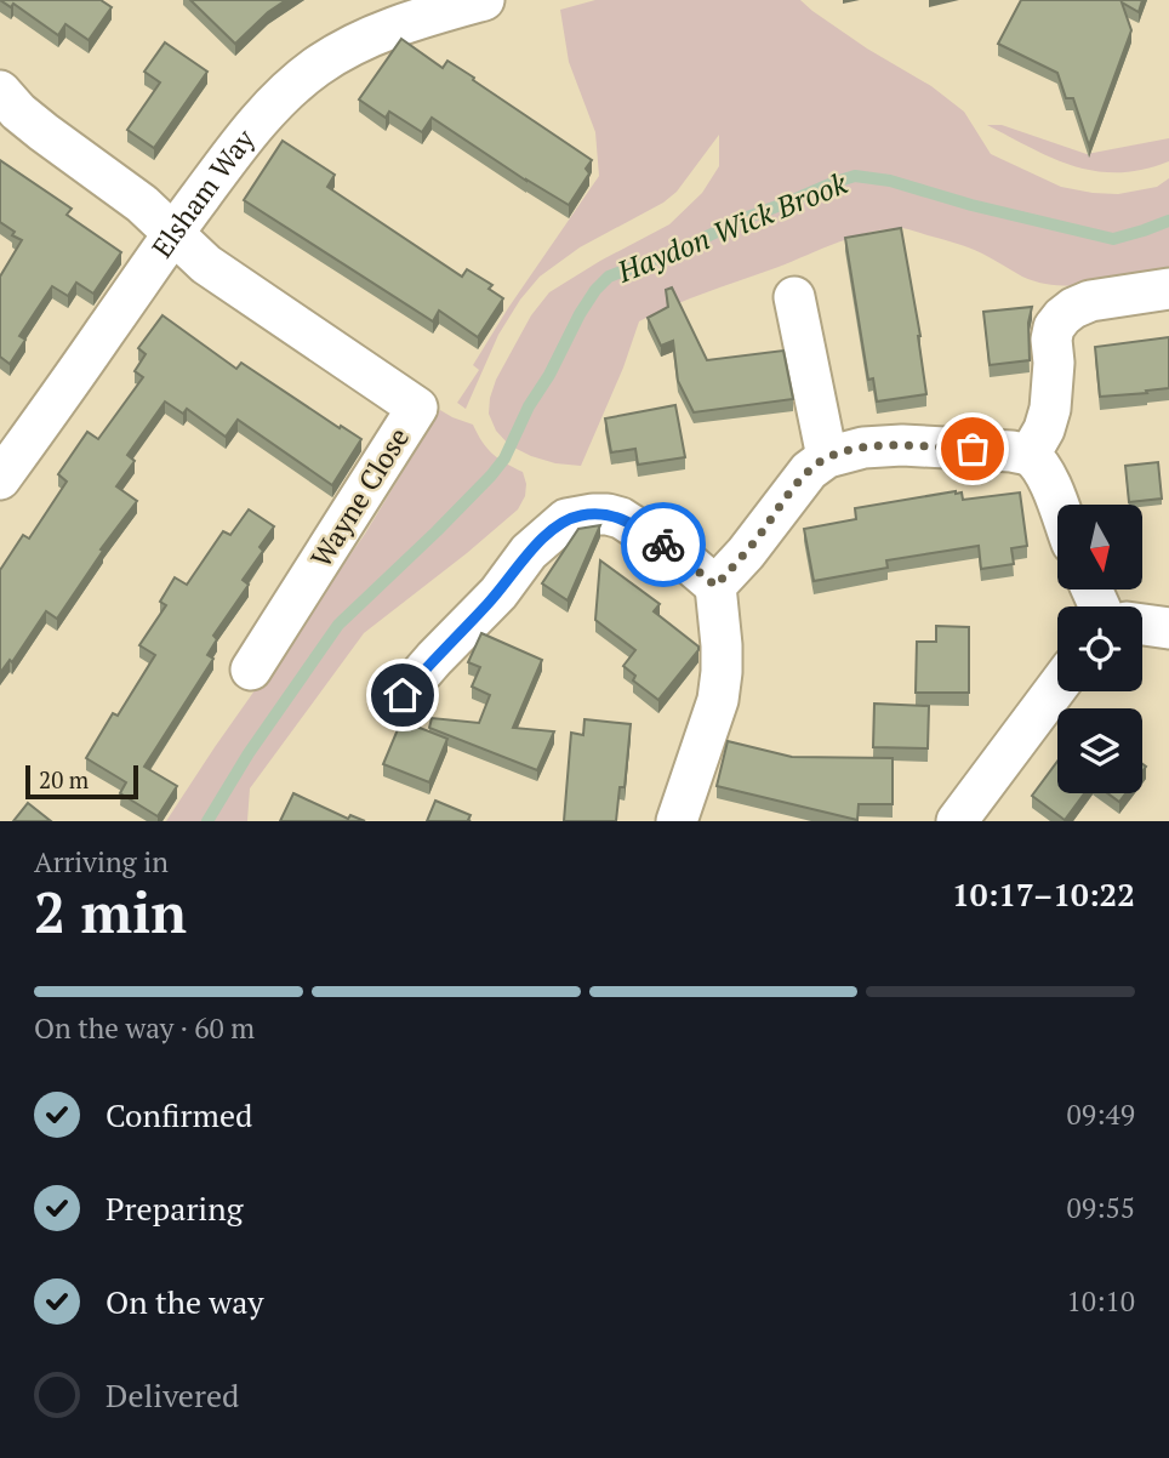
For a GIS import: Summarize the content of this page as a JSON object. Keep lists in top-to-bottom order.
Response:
{
  "streets": {
    "street": ["Elsham Way", "Wayne Close"]
  },
  "crossings": [
    ["Elsham Way", "Wayne Close"]
  ],
  "water": ["Haydon Wick Brook"],
  "scale_bar": "20 m",
  "north": "bottom",
  "page": {
    "scale": "20 m",
    "heading": ["2 min", "Arriving in", "10:17–10:22"],
    "bar": "On the way · 60 m",
    "list": [
      ["Confirmed", "09:49"],
      ["Preparing", "09:55"],
      ["On the way", "10:10"],
      "Delivered"
    ]
  }
}
